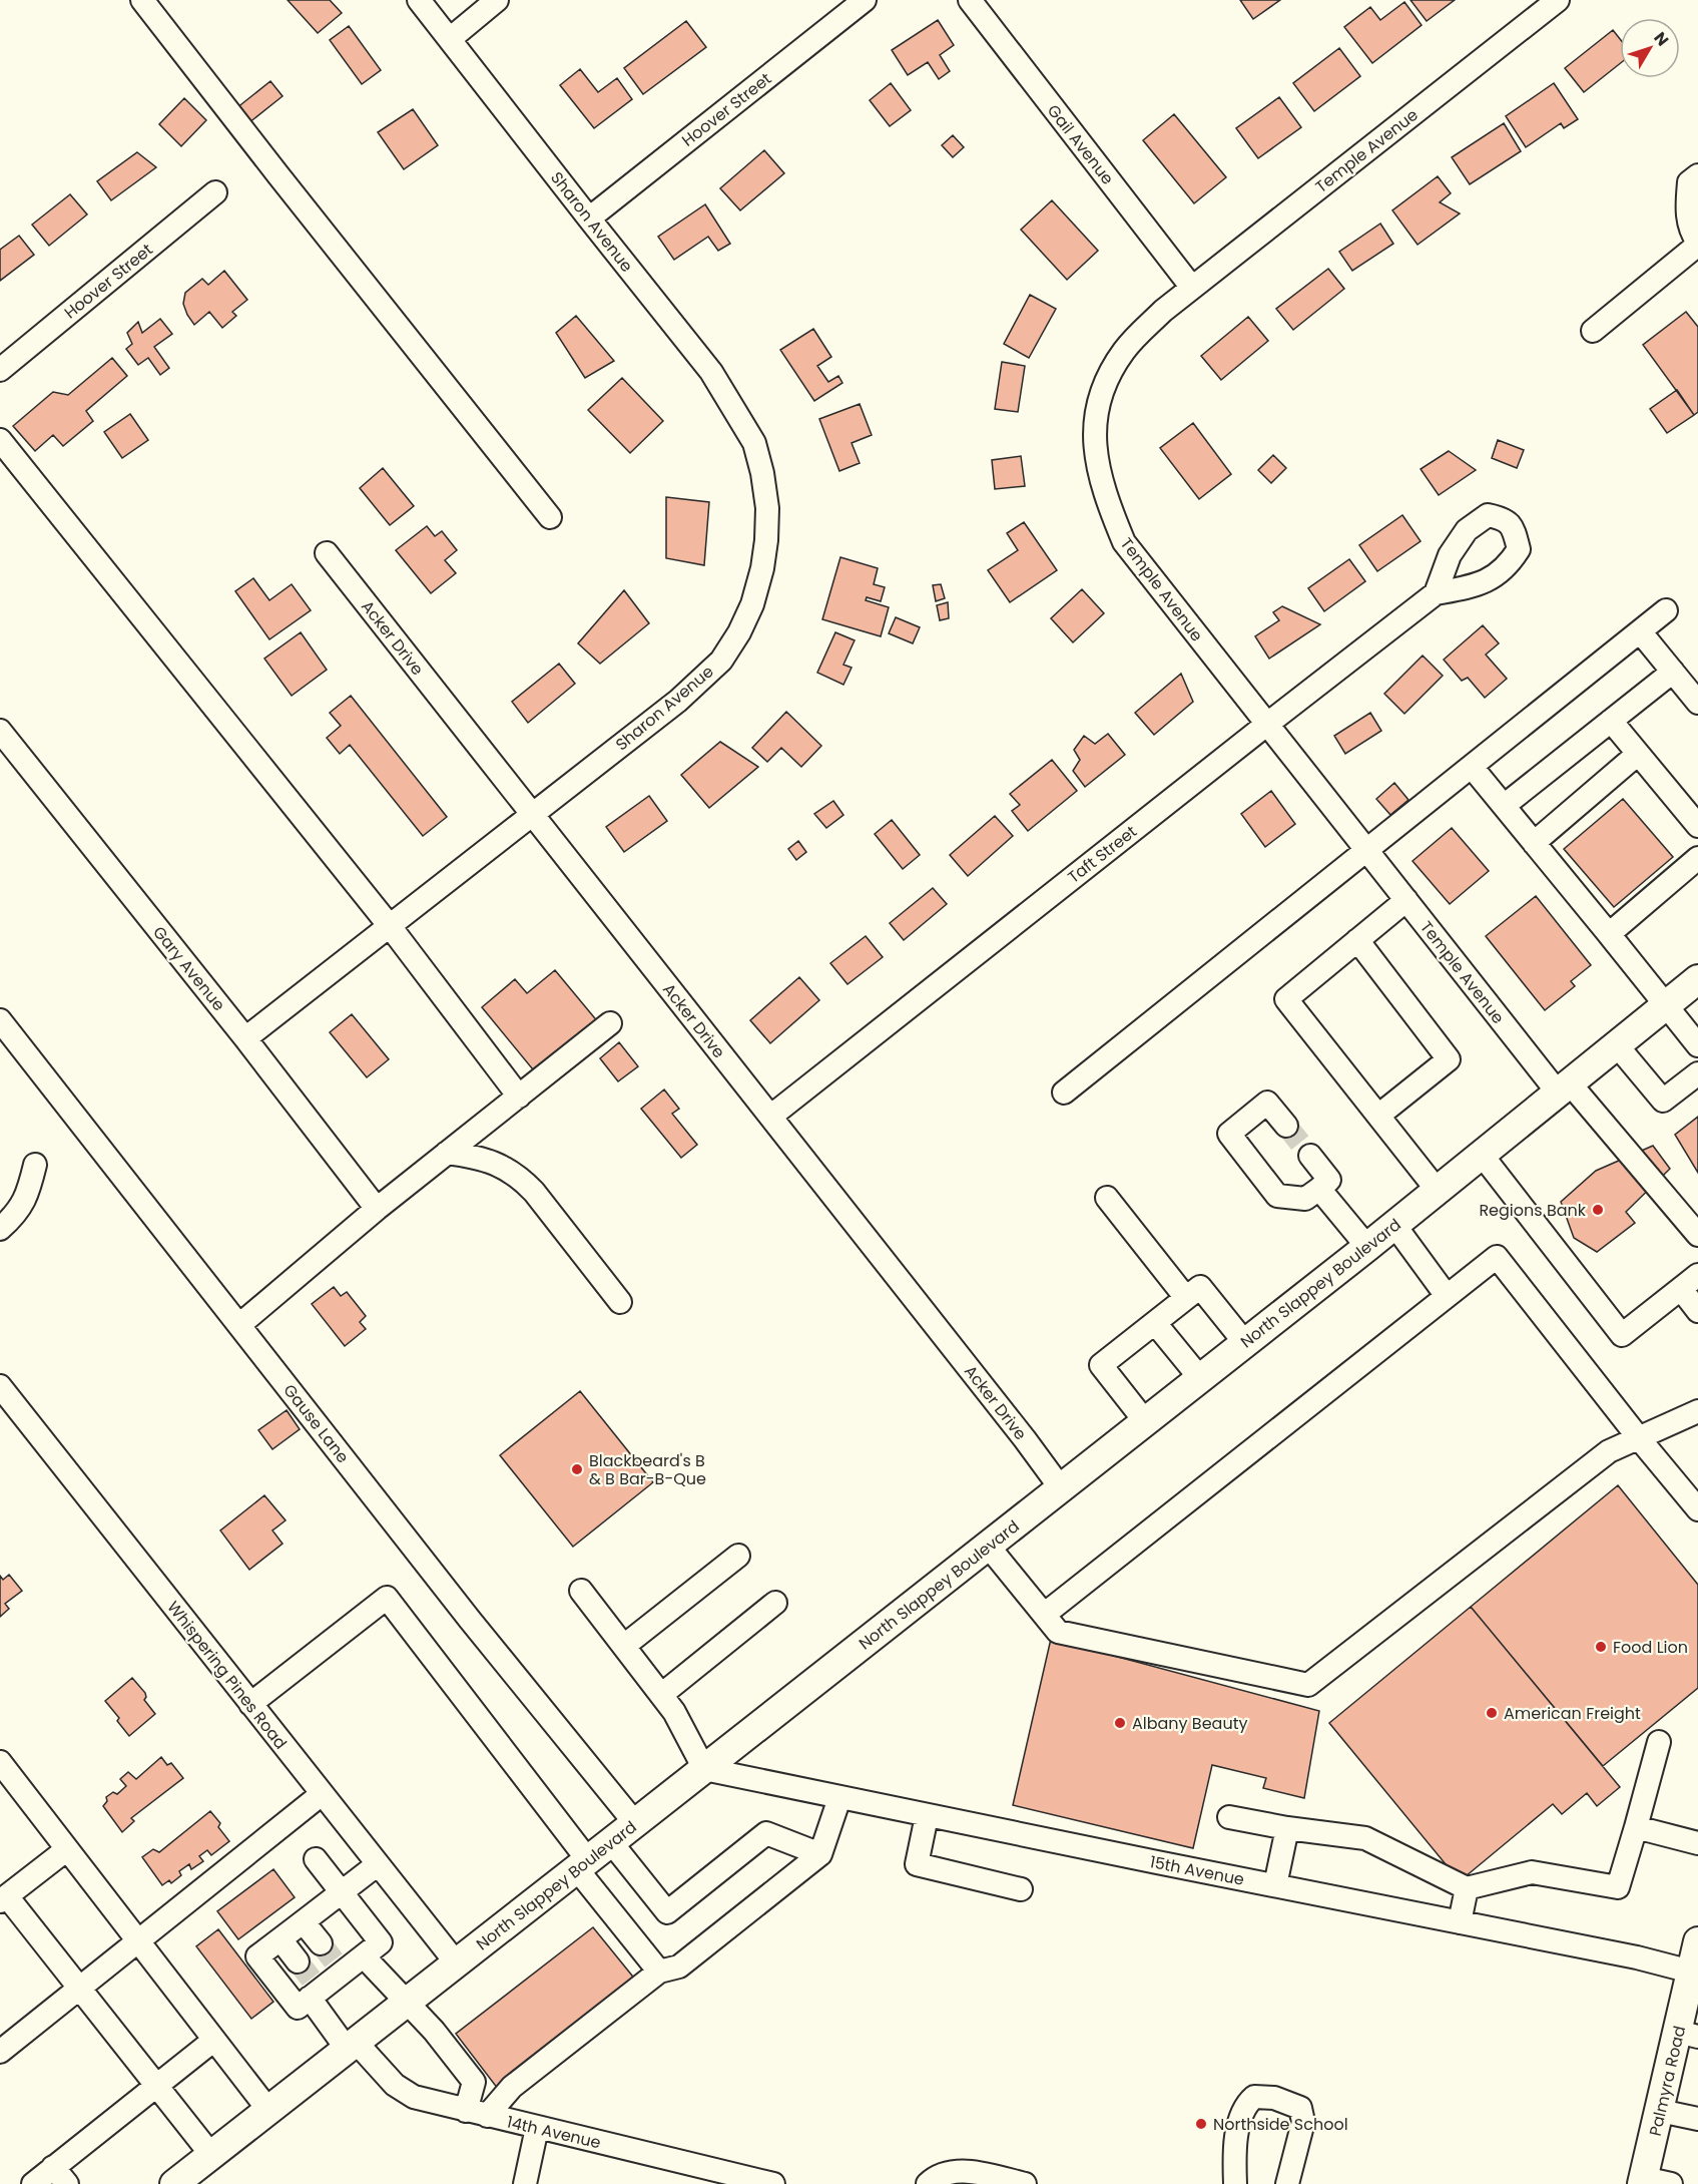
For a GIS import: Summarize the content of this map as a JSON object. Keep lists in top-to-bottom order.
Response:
{
  "streets": {
    "main road": ["North Slappey Boulevard", "Palmyra Road"],
    "street": [
      "Hoover Street",
      "Gail Avenue",
      "Temple Avenue",
      "Sharon Avenue",
      "Acker Drive",
      "Taft Street",
      "Gary Avenue",
      "Gause Lane",
      "Whispering Pines Road",
      "15th Avenue",
      "14th Avenue"
    ]
  },
  "crossings": [
    ["Hoover Street", "Sharon Avenue"],
    ["Gail Avenue", "Temple Avenue"],
    ["Temple Avenue", "Taft Street"],
    ["Temple Avenue", "North Slappey Boulevard"],
    ["Sharon Avenue", "Acker Drive"],
    ["Sharon Avenue", "Gary Avenue"],
    ["Acker Drive", "Taft Street"],
    ["Acker Drive", "North Slappey Boulevard"],
    ["North Slappey Boulevard", "Gause Lane"],
    ["North Slappey Boulevard", "Whispering Pines Road"],
    ["North Slappey Boulevard", "15th Avenue"],
    ["North Slappey Boulevard", "14th Avenue"],
    ["15th Avenue", "Palmyra Road"]
  ],
  "places": [
    "Regions Bank",
    "Blackbeard's B & B Bar-B-Que",
    "Food Lion",
    "American Freight",
    "Albany Beauty",
    "Northside School"
  ],
  "north": "top right"
}
